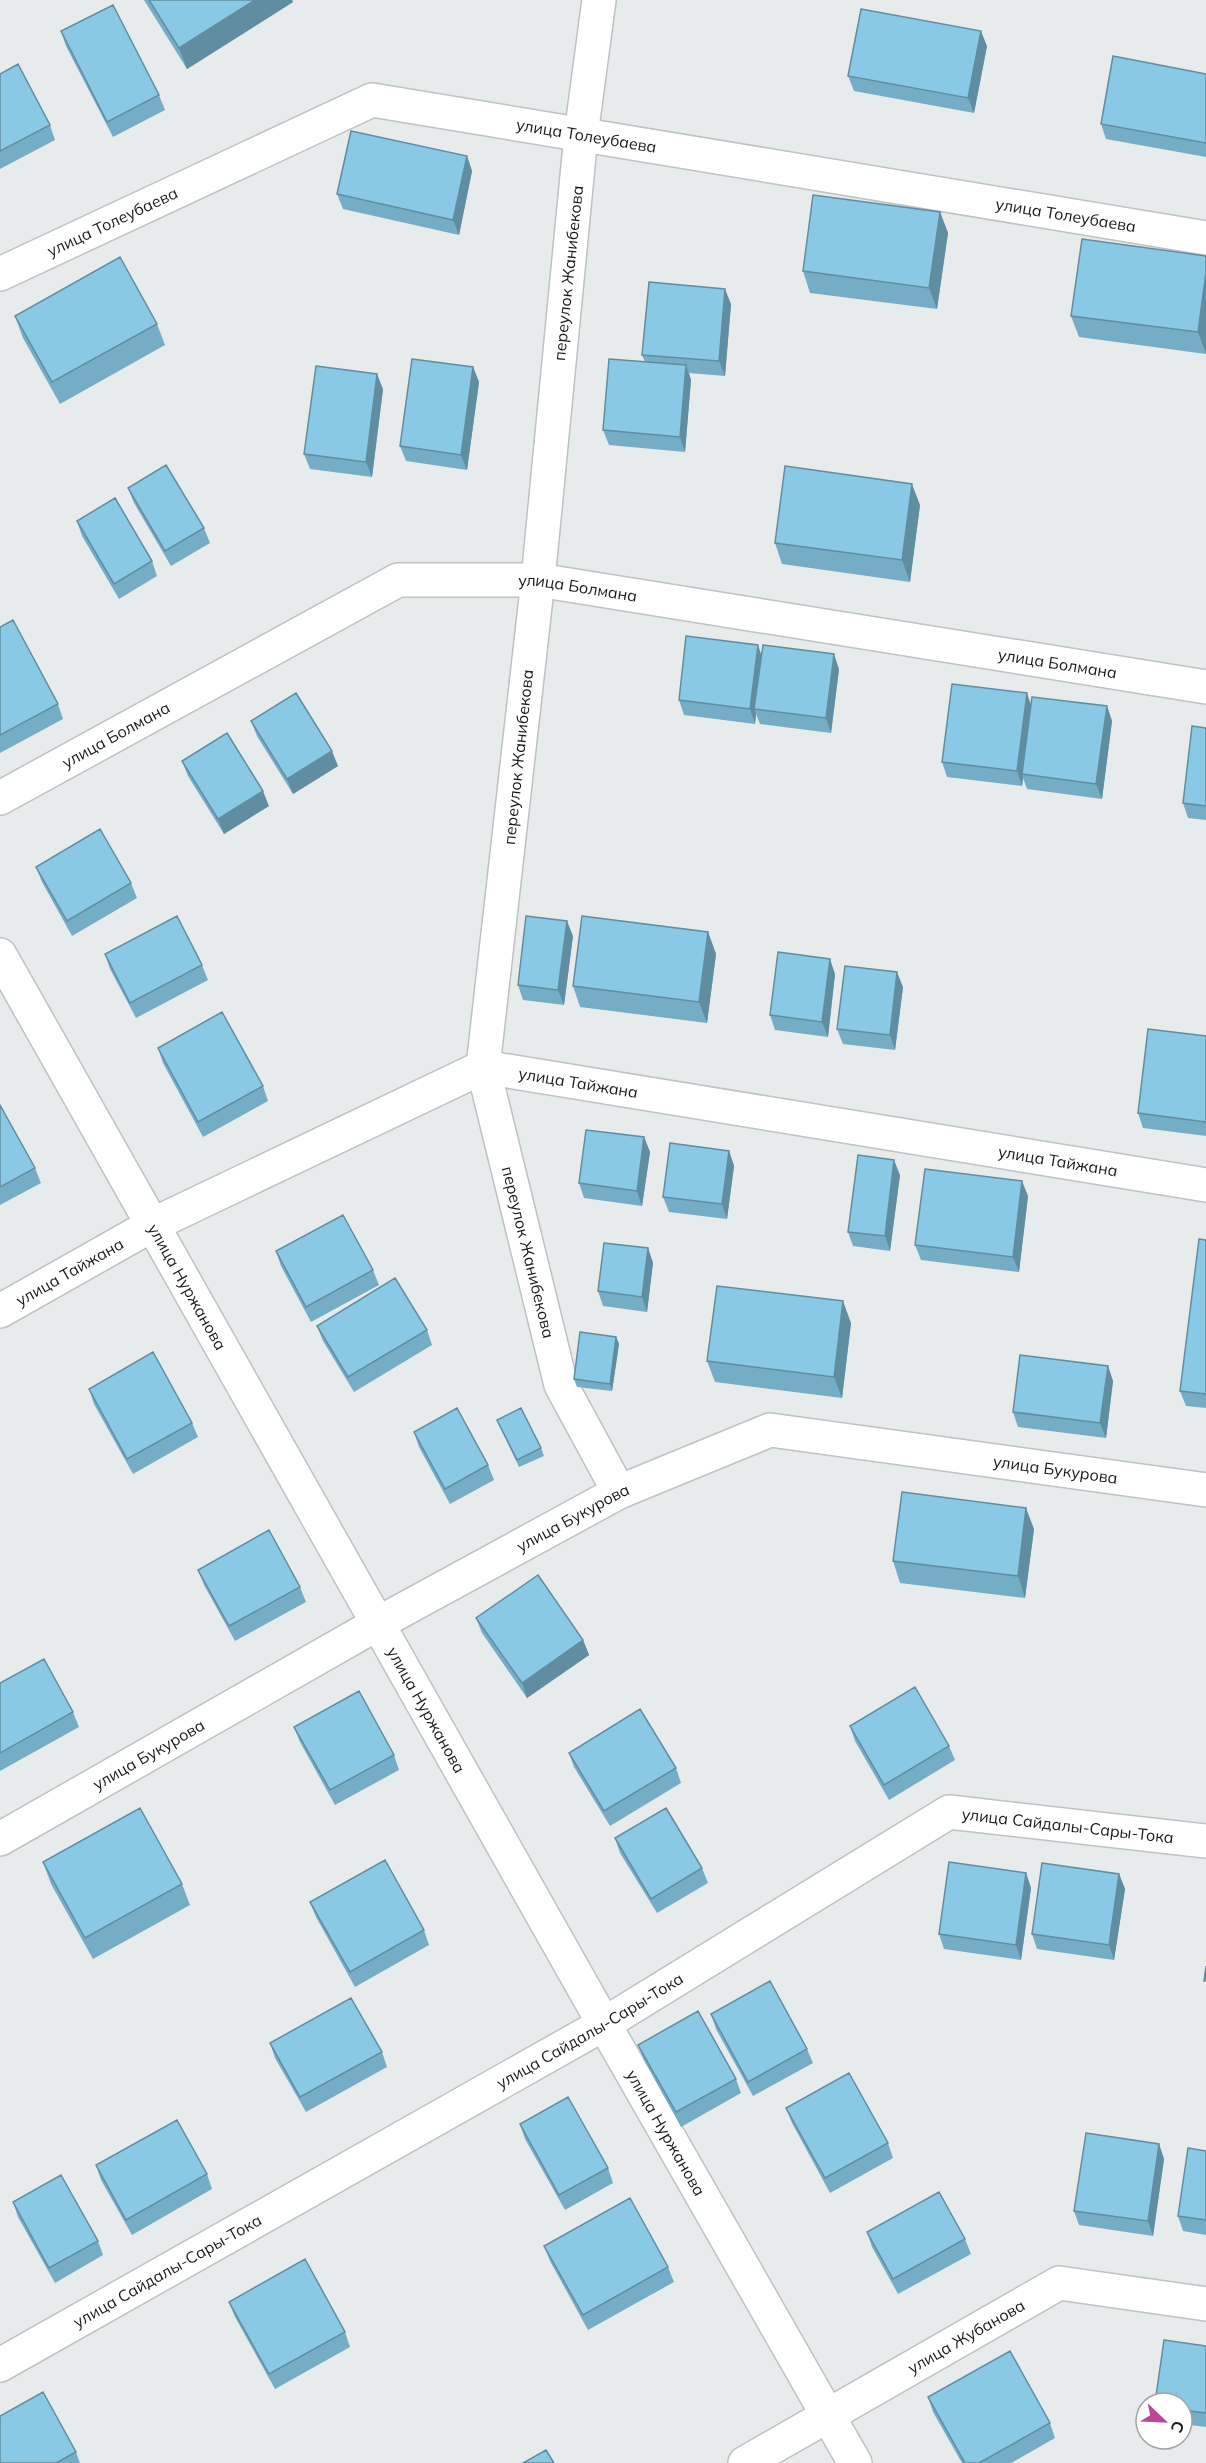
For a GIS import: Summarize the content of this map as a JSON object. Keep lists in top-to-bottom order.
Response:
{
  "streets": {
    "street": [
      "улица Толеубаева",
      "переулок Жанибекова",
      "улица Болмана",
      "улица Тайжана",
      "улица Нуржанова",
      "улица Букурова",
      "улица Сайдалы-Сары-Тока",
      "улица Жубанова"
    ]
  },
  "crossings": [
    ["улица Толеубаева", "переулок Жанибекова"],
    ["переулок Жанибекова", "улица Болмана"],
    ["переулок Жанибекова", "улица Тайжана"],
    ["переулок Жанибекова", "улица Букурова"],
    ["улица Тайжана", "улица Нуржанова"],
    ["улица Нуржанова", "улица Букурова"],
    ["улица Нуржанова", "улица Сайдалы-Сары-Тока"],
    ["улица Нуржанова", "улица Жубанова"]
  ],
  "north": "bottom right"
}
